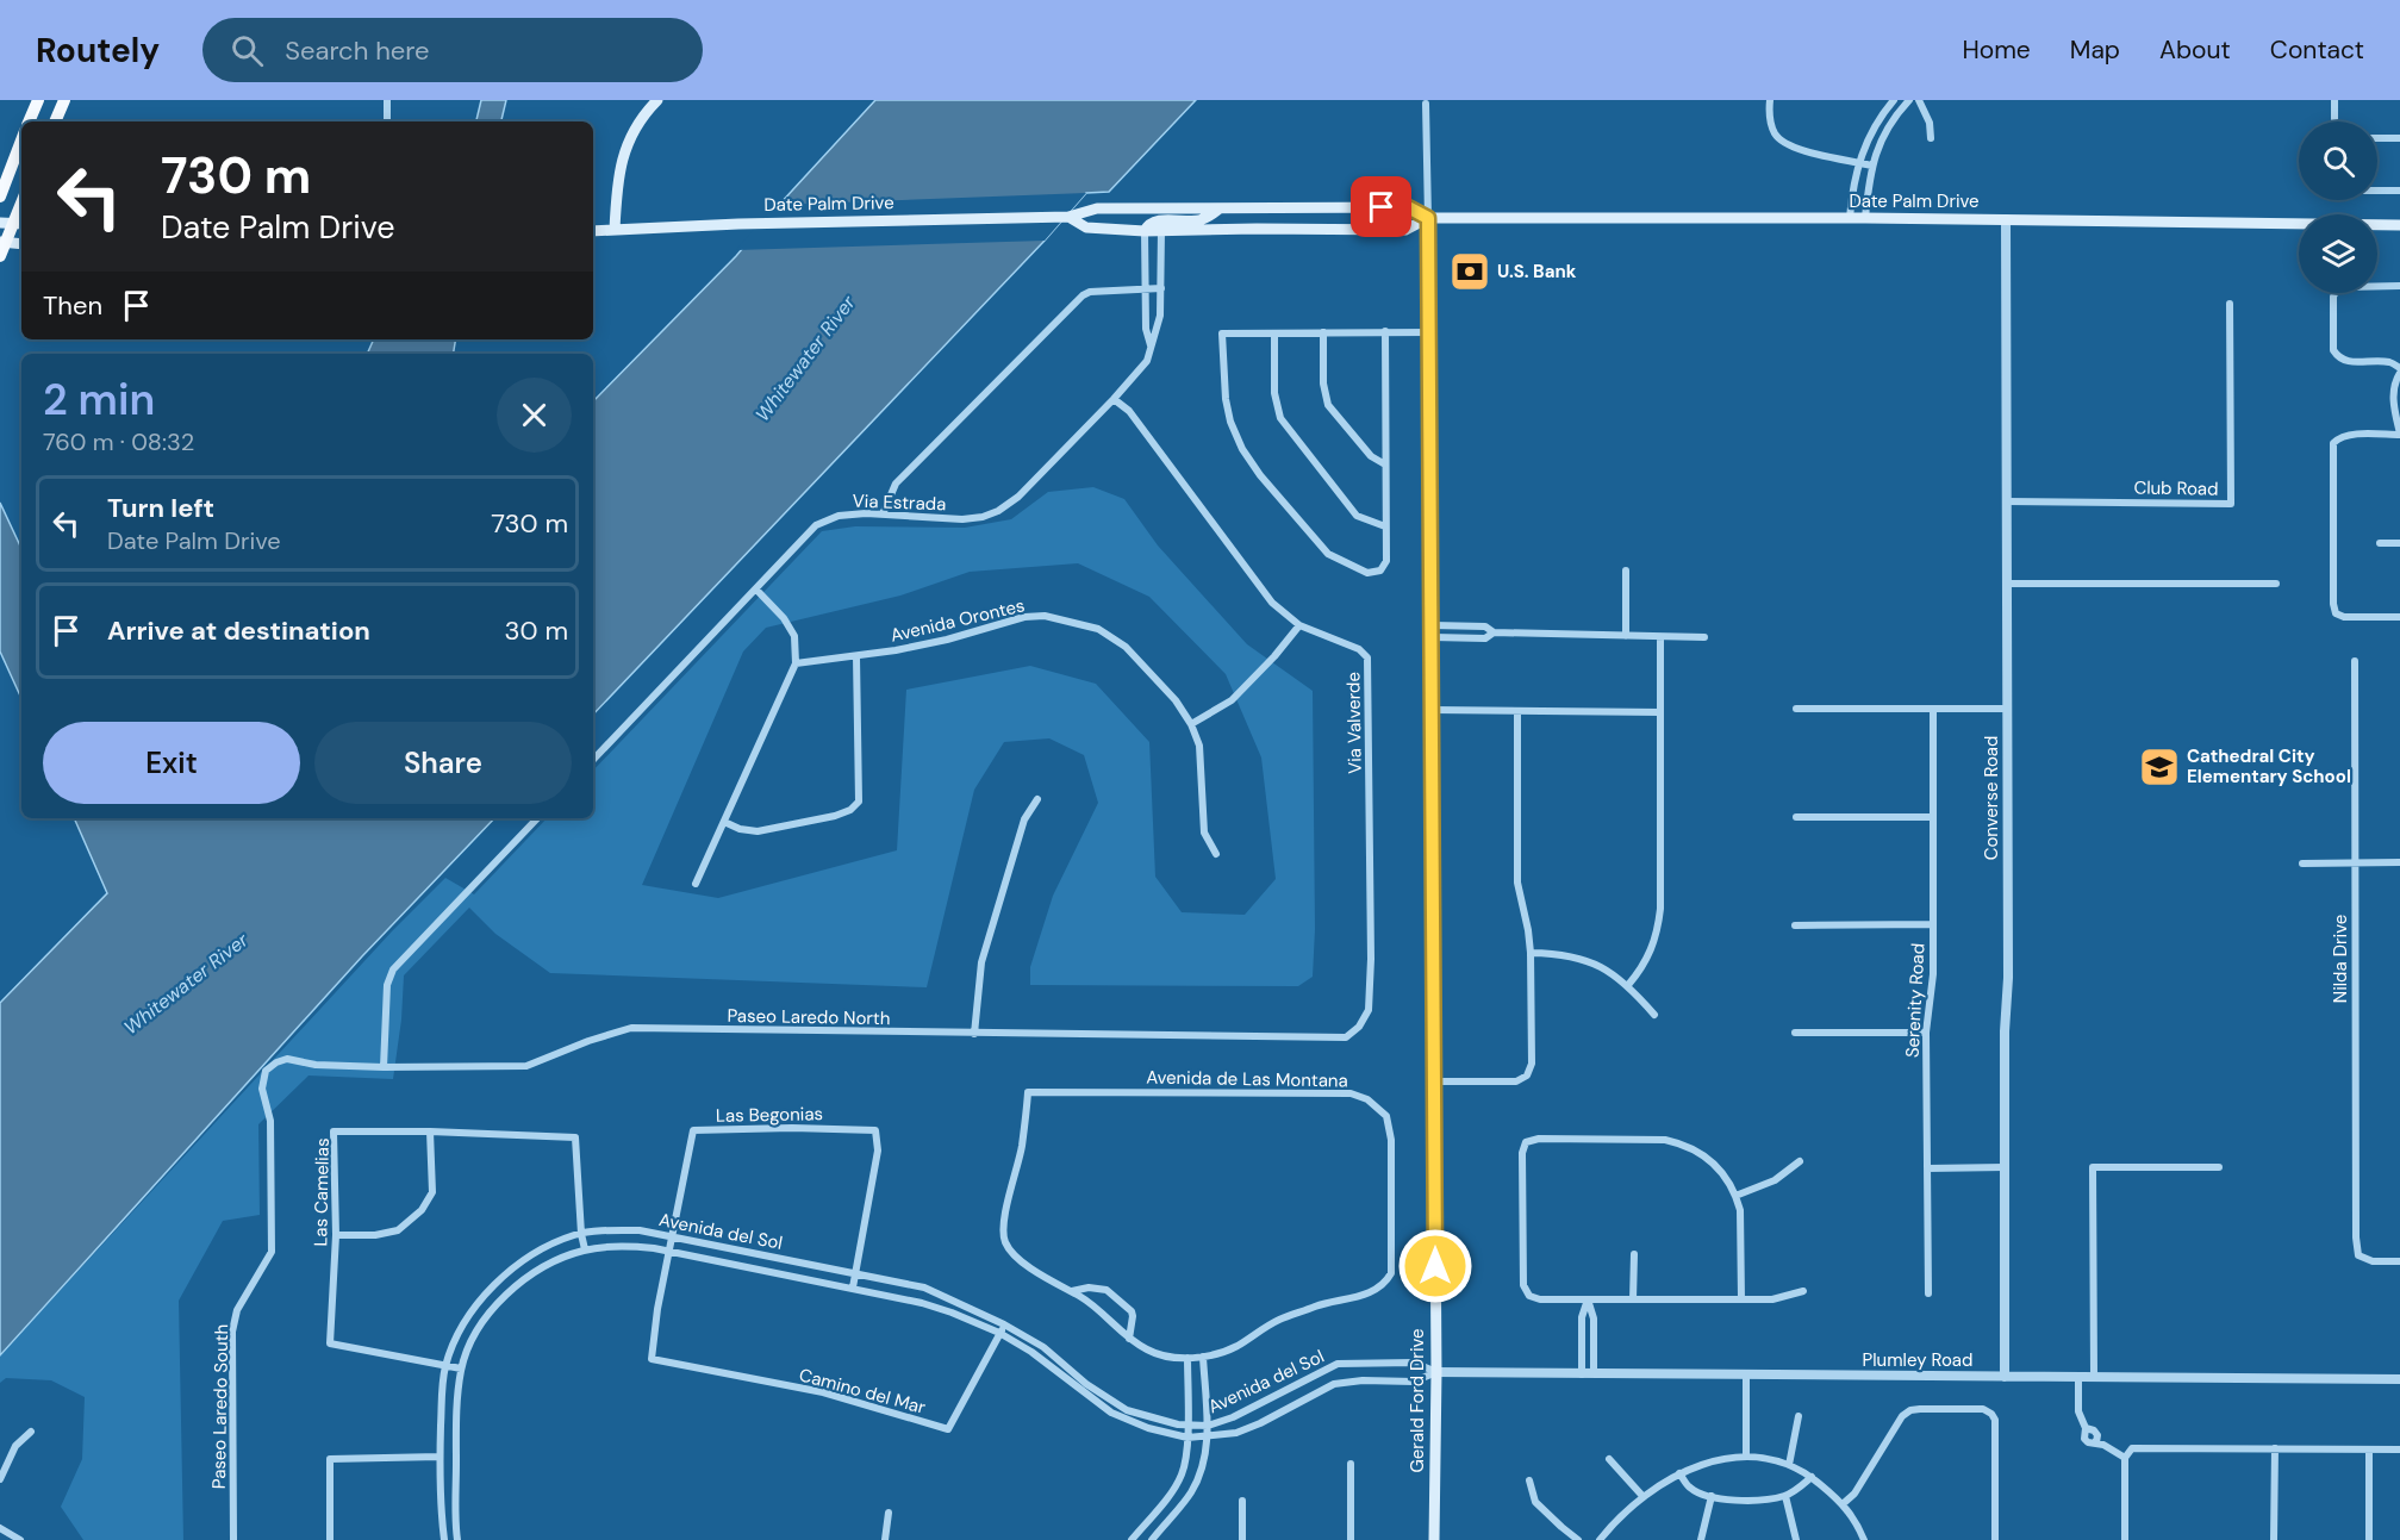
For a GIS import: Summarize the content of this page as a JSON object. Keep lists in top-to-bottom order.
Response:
{
  "streets": {
    "main road": ["Date Palm Drive", "Gerald Ford Drive"],
    "street": [
      "Club Road",
      "Via Estrada",
      "Avenida Orontes",
      "Via Valverde",
      "Converse Road",
      "Nilda Drive",
      "Serenity Road",
      "Paseo Laredo North",
      "Avenida de Las Montana",
      "Las Begonias",
      "Las Camelias",
      "Avenida del Sol",
      "Plumley Road",
      "Camino del Mar",
      "Paseo Laredo South"
    ]
  },
  "crossings": [
    ["Date Palm Drive", "Via Estrada"],
    ["Date Palm Drive", "Converse Road"],
    ["Date Palm Drive", "Gerald Ford Drive"],
    ["Club Road", "Converse Road"],
    ["Via Estrada", "Via Valverde"],
    ["Via Valverde", "Paseo Laredo North"],
    ["Converse Road", "Plumley Road"],
    ["Paseo Laredo North", "Paseo Laredo South"],
    ["Avenida de Las Montana", "Avenida del Sol"],
    ["Las Begonias", "Avenida del Sol"],
    ["Las Begonias", "Camino del Mar"],
    ["Las Camelias", "Avenida del Sol"],
    ["Avenida del Sol", "Plumley Road"],
    ["Avenida del Sol", "Camino del Mar"],
    ["Avenida del Sol", "Gerald Ford Drive"],
    ["Plumley Road", "Gerald Ford Drive"]
  ],
  "water": ["Whitewater River"],
  "places": {
    "bank": ["U.S. Bank"],
    "school or university": ["Cathedral City Elementary School"]
  },
  "page": {
    "header": "Routely",
    "search": "Search here",
    "nav": [
      "Home",
      "Map",
      "About",
      "Contact"
    ],
    "turn": ["730 m", "Date Palm Drive"],
    "then": "Then",
    "heading": ["2 min", "760 m · 08:32"],
    "list": [
      {
        "name": "Turn left",
        "note": "Date Palm Drive",
        "value": "730 m"
      },
      {
        "name": "Arrive at destination",
        "value": "30 m"
      }
    ],
    "buttons": ["Exit", "Share"]
  }
}
